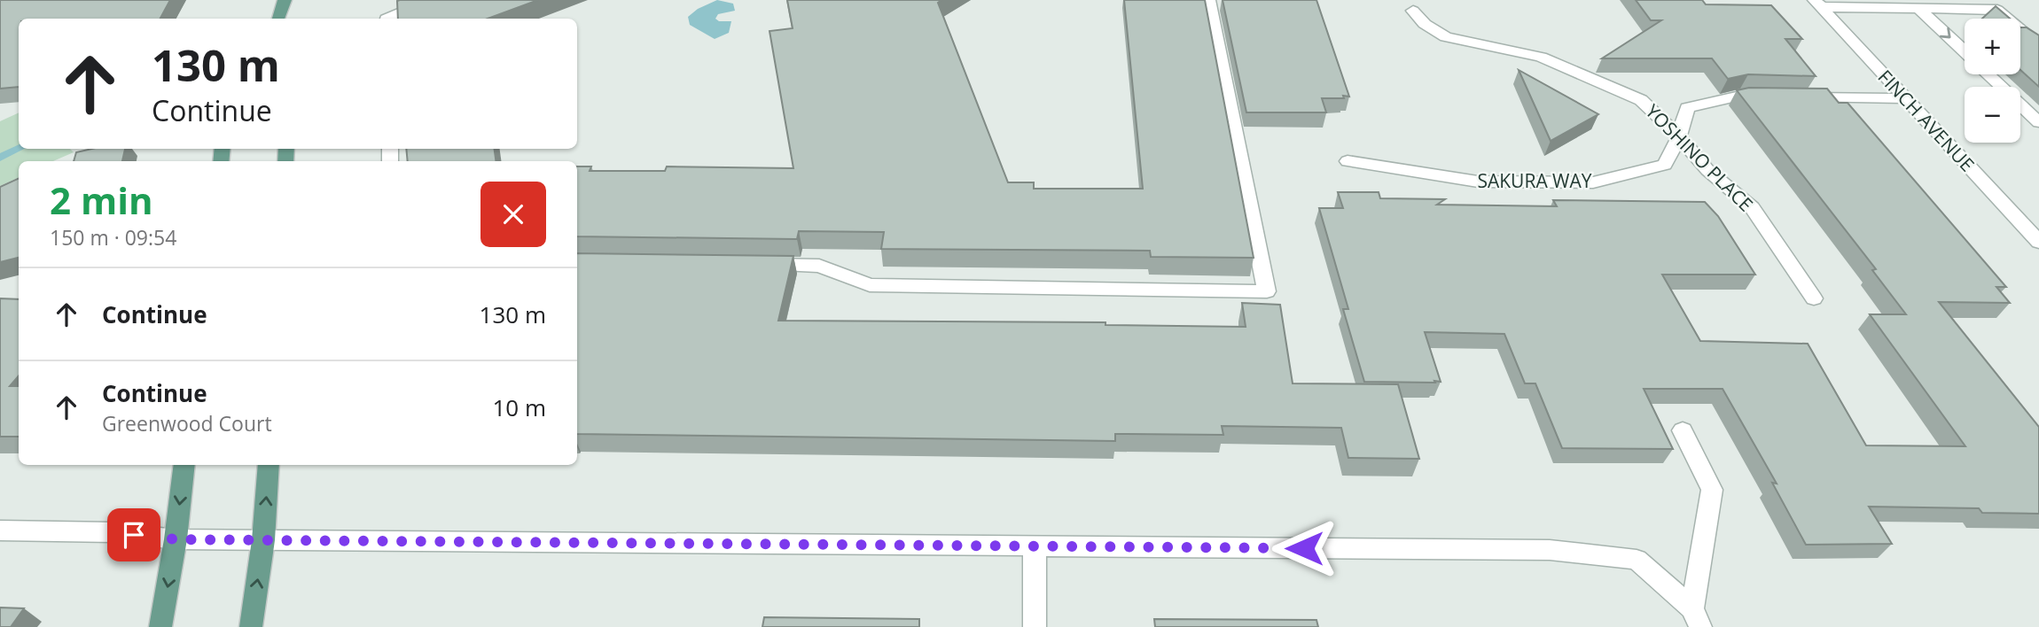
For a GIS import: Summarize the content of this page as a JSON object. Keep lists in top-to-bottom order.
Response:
{
  "streets": {
    "street": ["FINCH AVENUE", "YOSHINO PLACE", "SAKURA WAY"]
  },
  "crossings": [
    ["YOSHINO PLACE", "SAKURA WAY"]
  ],
  "page": {
    "map_buttons": ["+", "−"],
    "turn": ["130 m", "Continue"],
    "heading": ["2 min", "150 m · 09:54"],
    "list": [
      {
        "name": "Continue",
        "value": "130 m"
      },
      {
        "name": "Continue",
        "note": "Greenwood Court",
        "value": "10 m"
      }
    ]
  }
}
